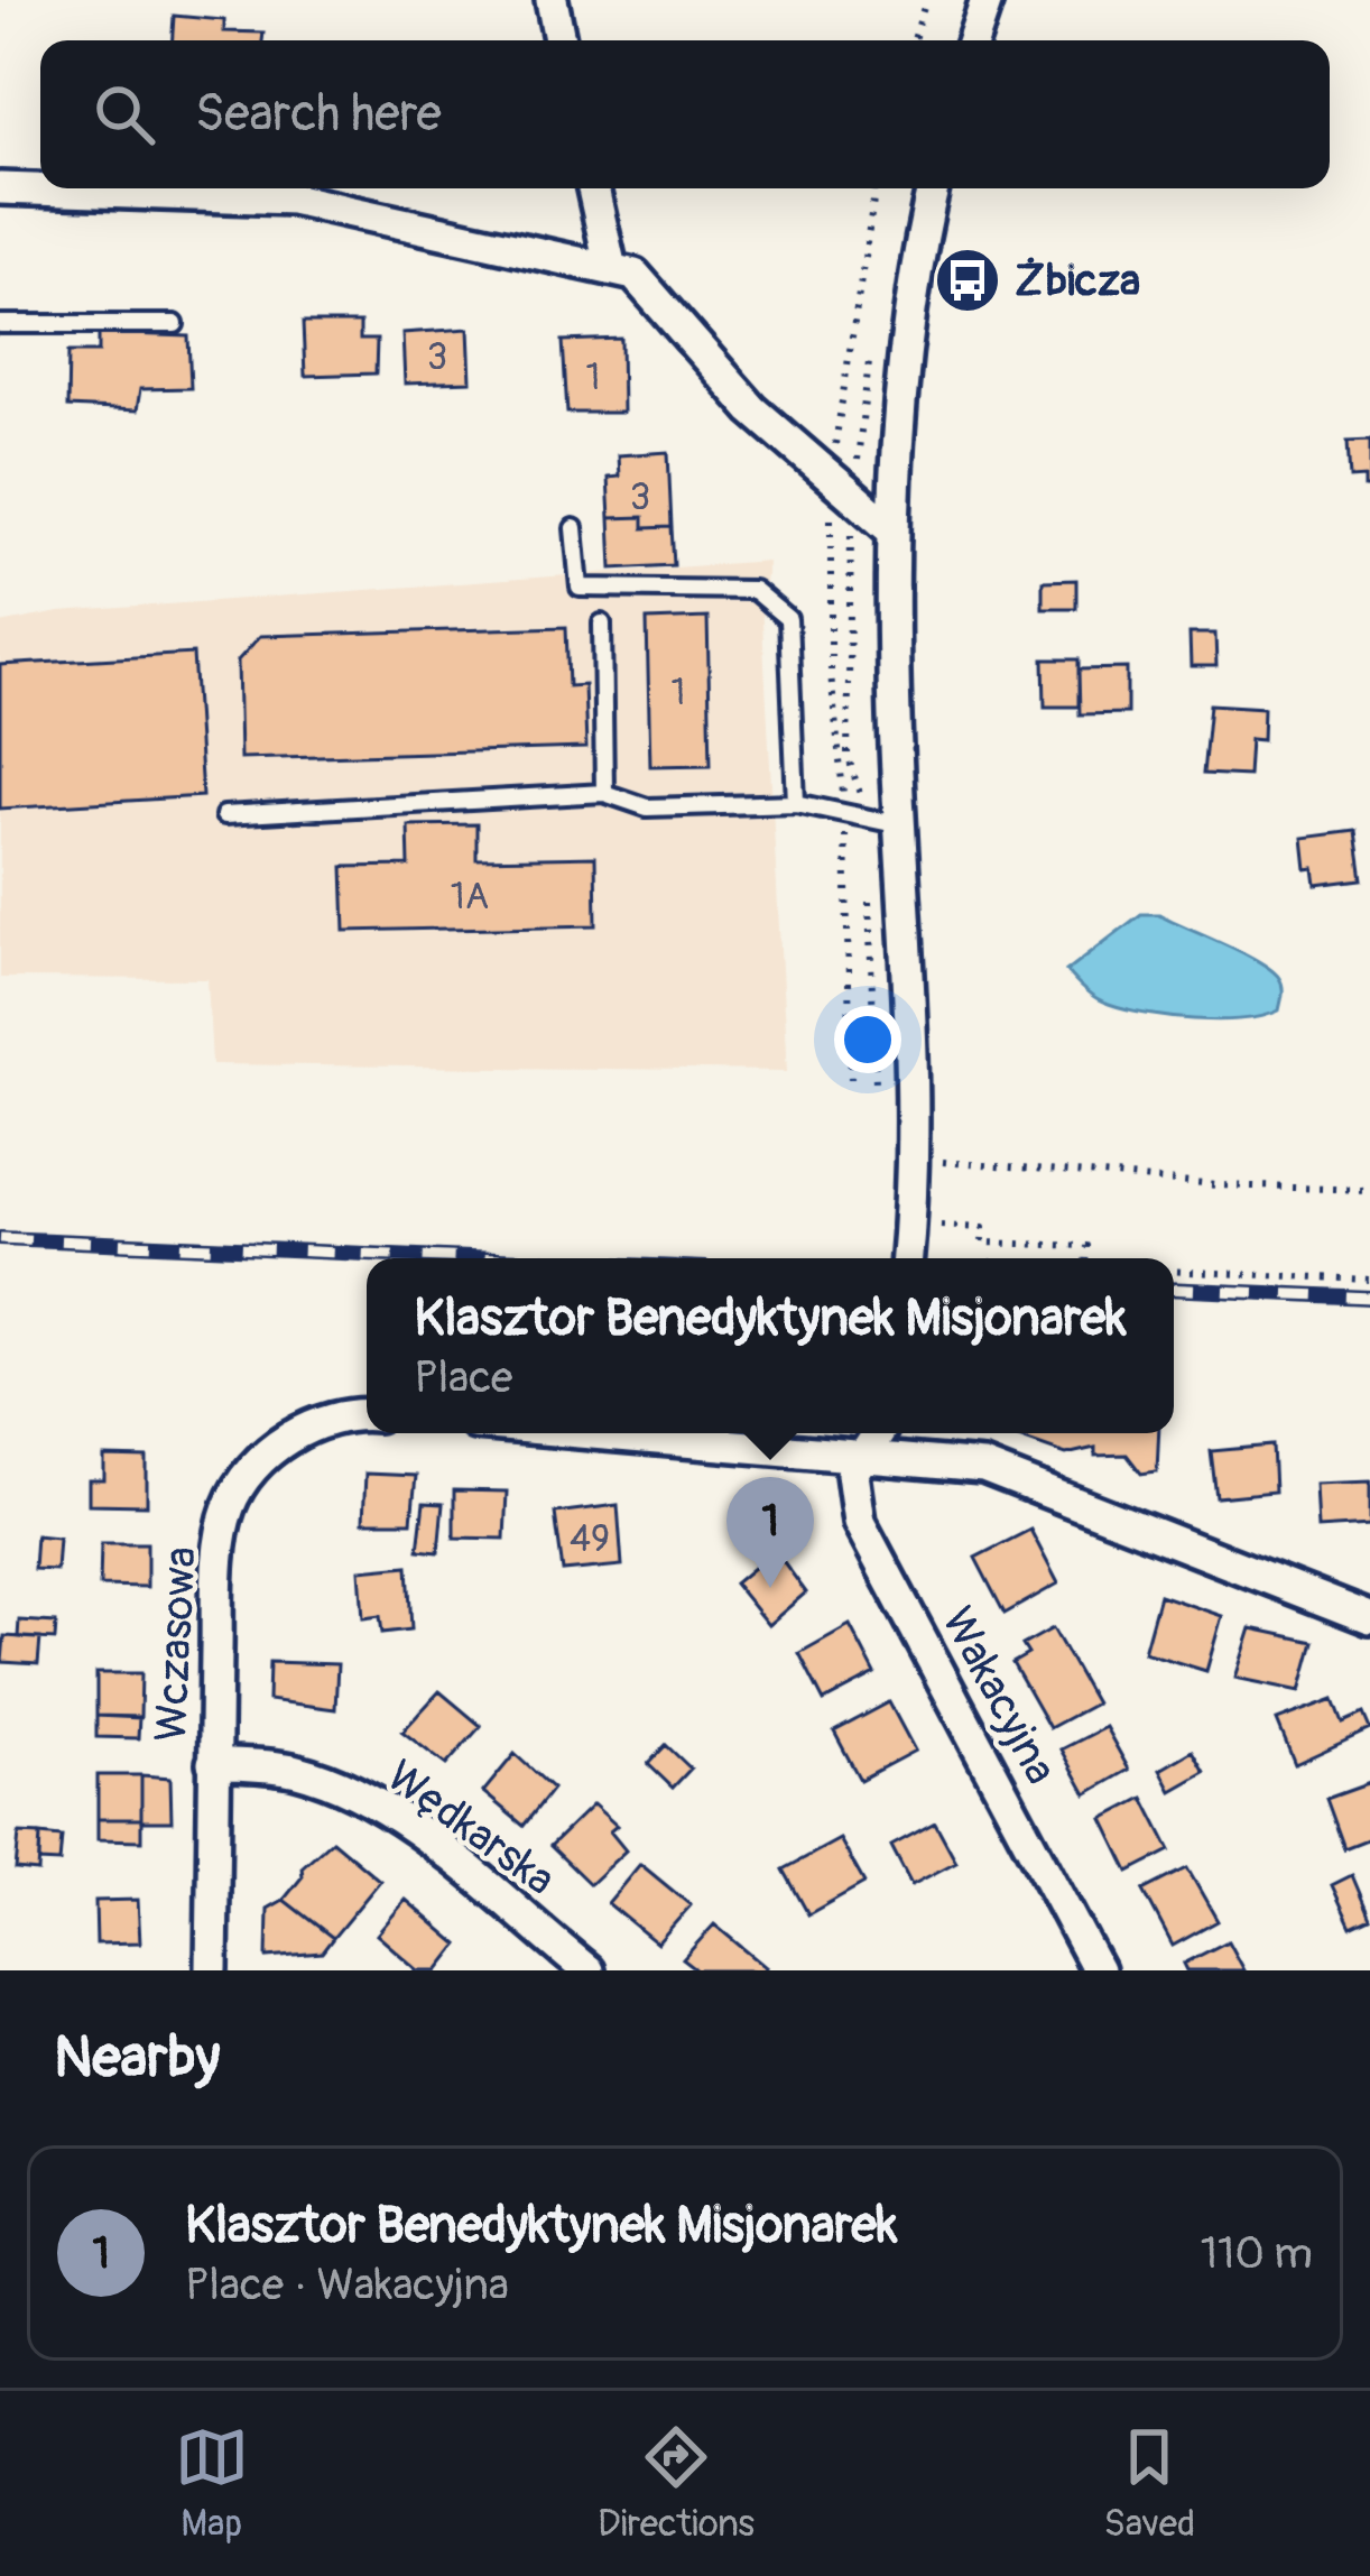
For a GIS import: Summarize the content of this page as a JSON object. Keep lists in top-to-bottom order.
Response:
{
  "streets": {
    "street": ["Wczasowa", "Wakacyjna", "Wędkarska"]
  },
  "crossings": [
    ["Wczasowa", "Wędkarska"]
  ],
  "places": {
    "bus stop": ["Żbicza"]
  },
  "house_numbers": [
    "3",
    "1",
    "3",
    "1",
    "1A",
    "49"
  ],
  "page": {
    "search": "Search here",
    "popup": ["Klasztor Benedyktynek Misjonarek", "Place"],
    "pins": "1",
    "heading": "Nearby",
    "list": [
      {
        "mark": "1",
        "name": "Klasztor Benedyktynek Misjonarek",
        "note": "Place · Wakacyjna",
        "value": "110 m"
      }
    ],
    "nav": ["Map", "Directions", "Saved"]
  }
}
